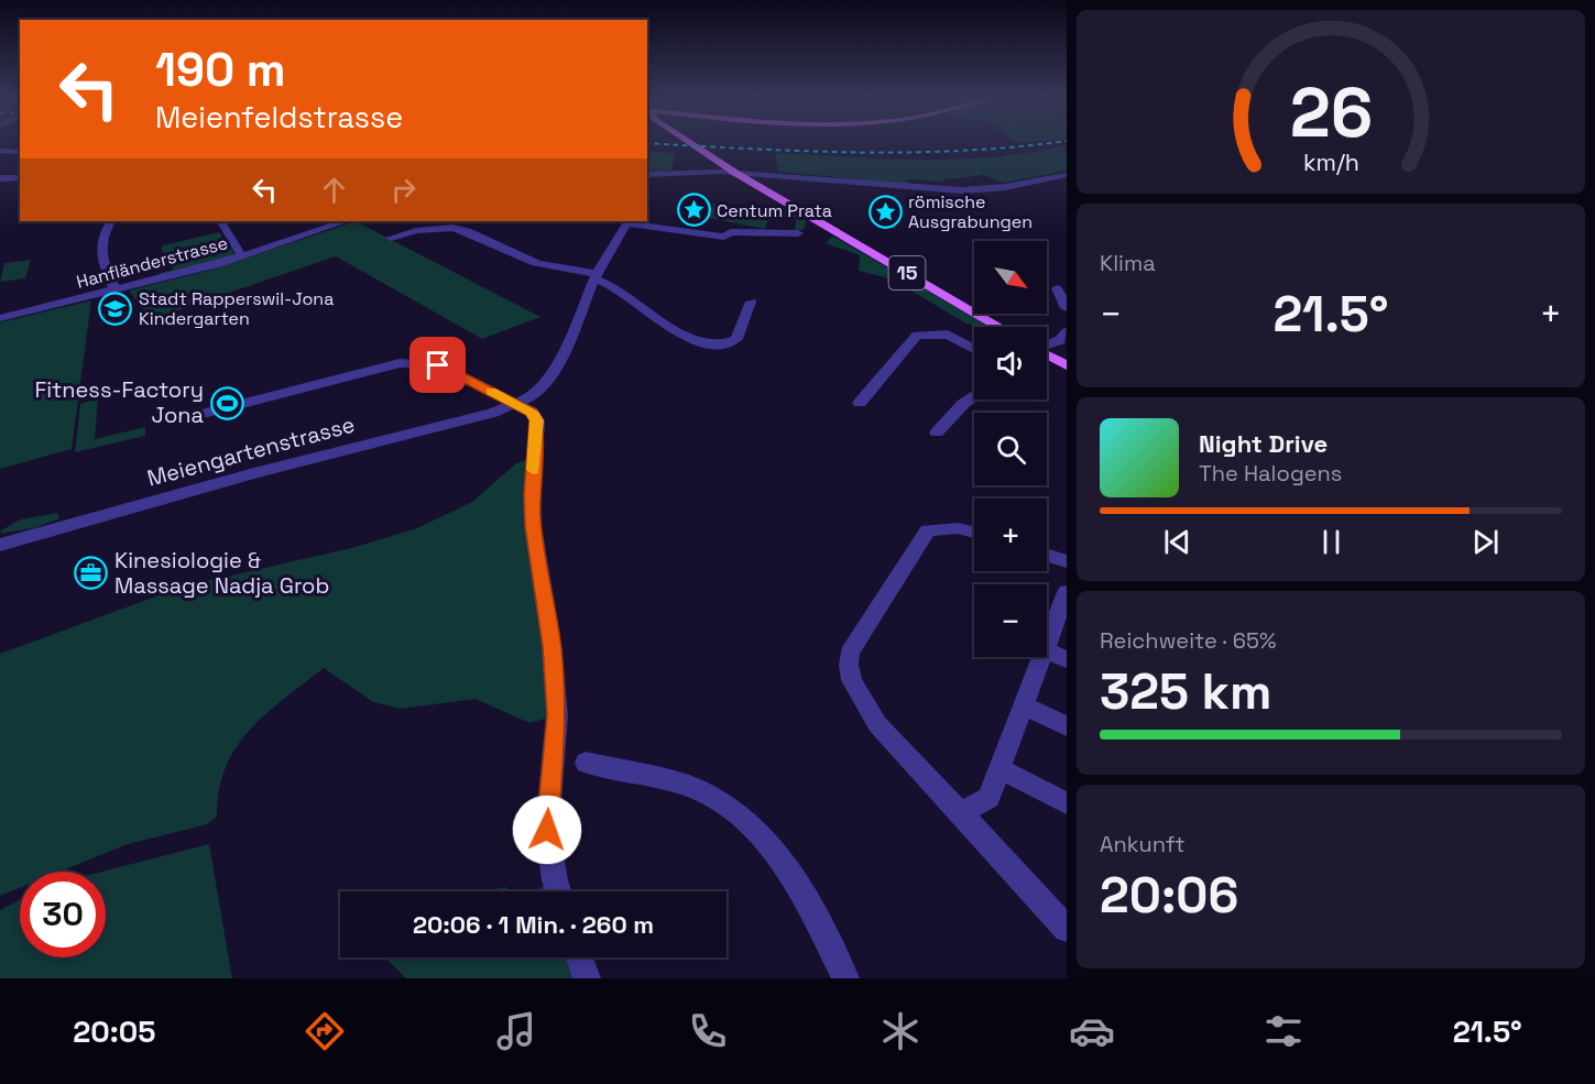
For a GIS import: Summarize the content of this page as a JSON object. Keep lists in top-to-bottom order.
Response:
{
  "streets": {
    "main road": ["15"],
    "street": ["Hanfländerstrasse", "Meiengartenstrasse"]
  },
  "places": {
    "place": ["Centum Prata", "römische Ausgrabungen"],
    "school or university": ["Stadt Rapperswil-Jona Kindergarten"],
    "sports": ["Fitness-Factory Jona"],
    "office": ["Kinesiologie & Massage Nadja Grob"]
  },
  "north": "bottom right",
  "page": {
    "turn": ["190 m", "Meienfeldstrasse"],
    "tile": [
      "Klima",
      ["Reichweite · 65%", "325 km"],
      ["Ankunft", "20:06"]
    ],
    "map_buttons": ["+", "−"],
    "heat": ["−", "21.5°", "+"],
    "song": ["Night Drive", "The Halogens"],
    "limit": "30",
    "trip": "20:06 · 1 Min. · 260 m",
    "tabs": ["20:05", "21.5°"],
    "gauge": ["26", "km/h"]
  }
}
